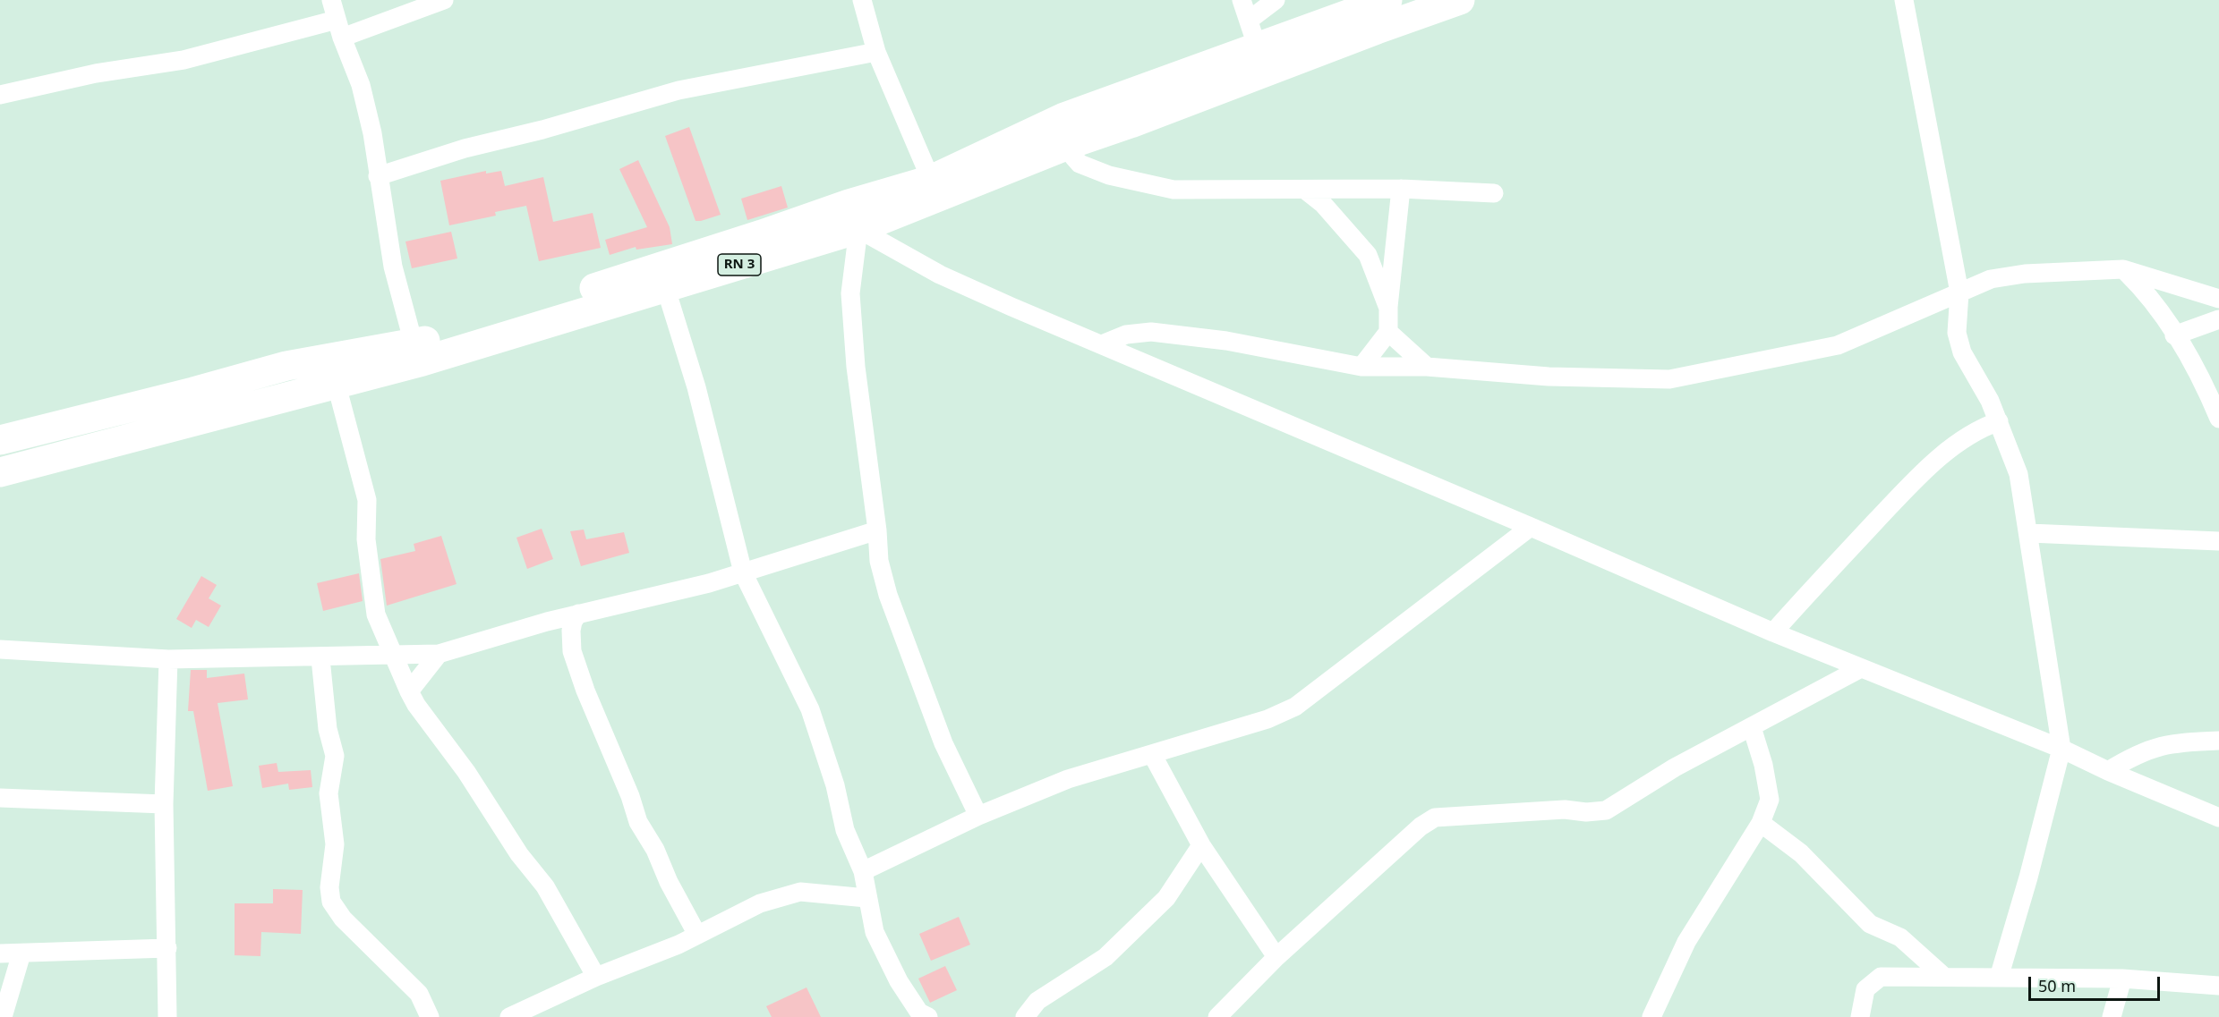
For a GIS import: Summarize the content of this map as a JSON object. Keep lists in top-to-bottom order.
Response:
{
  "streets": {
    "main road": ["RN 3"]
  },
  "scale_bar": "50 m"
}
